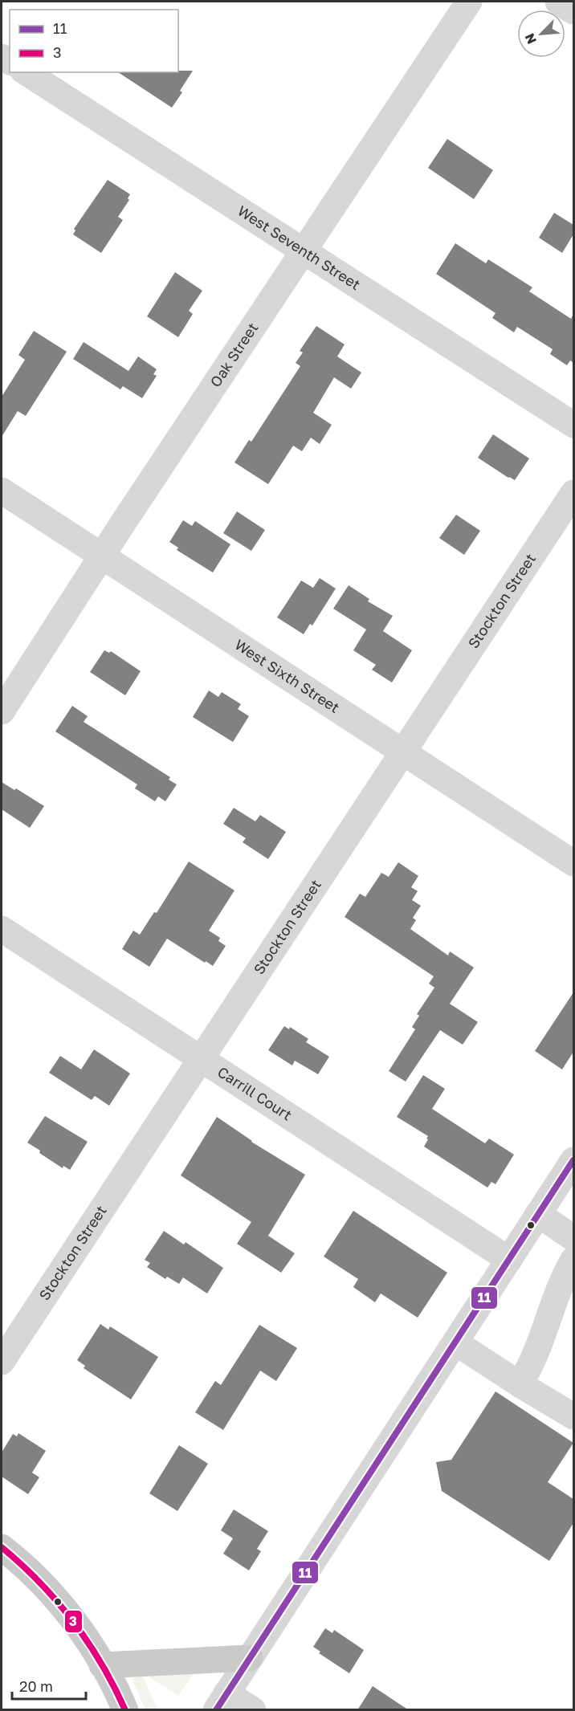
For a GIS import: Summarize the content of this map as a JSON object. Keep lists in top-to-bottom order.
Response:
{
  "streets": {
    "street": [
      "West Seventh Street",
      "Oak Street",
      "Stockton Street",
      "West Sixth Street",
      "Carrill Court"
    ]
  },
  "crossings": [
    ["West Seventh Street", "Oak Street"],
    ["Oak Street", "West Sixth Street"],
    ["Stockton Street", "West Sixth Street"],
    ["Stockton Street", "Carrill Court"]
  ],
  "lines": ["transit line 11", "transit line 3"],
  "legend": ["11", "3"],
  "scale_bar": "20 m",
  "north": "bottom left"
}
